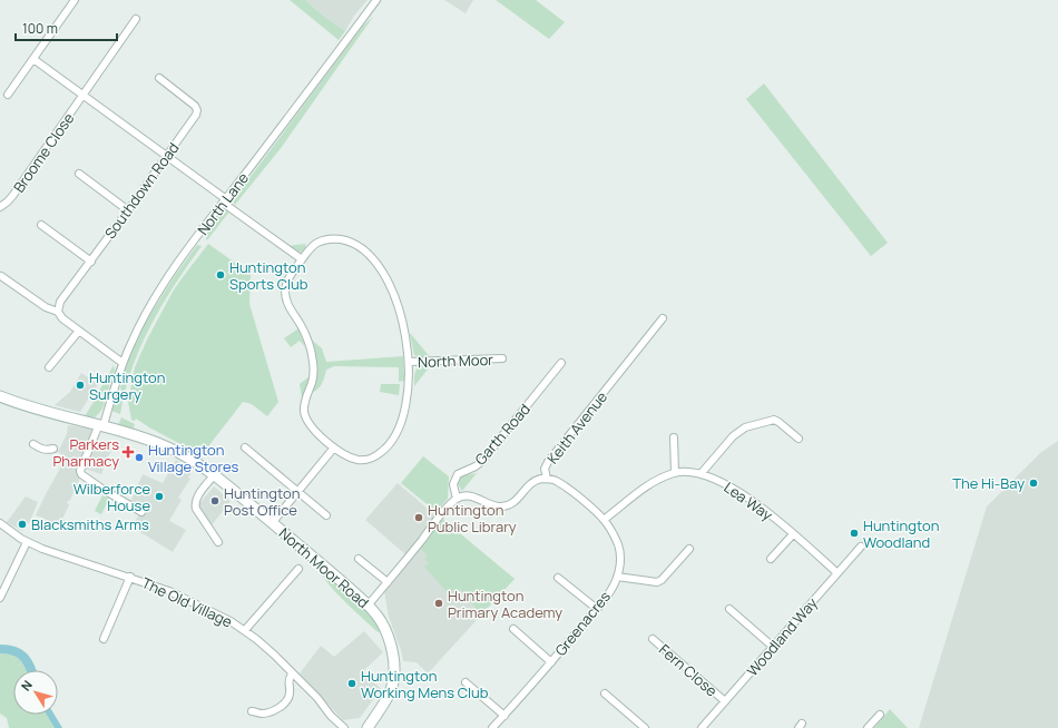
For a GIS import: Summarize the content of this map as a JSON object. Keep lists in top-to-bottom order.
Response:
{
  "streets": {
    "street": [
      "Broome Close",
      "Southdown Road",
      "North Lane",
      "North Moor",
      "Keith Avenue",
      "Garth Road",
      "Lea Way",
      "North Moor Road",
      "The Old Village",
      "Greenacres",
      "Woodland Way",
      "Fern Close"
    ]
  },
  "crossings": [
    ["North Lane", "North Moor Road"],
    ["Keith Avenue", "Garth Road"],
    ["Keith Avenue", "Greenacres"],
    ["Lea Way", "Greenacres"],
    ["Lea Way", "Woodland Way"],
    ["Woodland Way", "Fern Close"]
  ],
  "places": {
    "other": [
      "Huntington Sports Club",
      "Huntington Surgery",
      "Huntington Village Stores",
      "The Hi-Bay",
      "Wilberforce House",
      "Huntington Post Office",
      "Huntington Public Library",
      "Blacksmiths Arms",
      "Huntington Woodland",
      "Huntington Primary Academy",
      "Huntington Working Mens Club"
    ],
    "health": ["Parkers Pharmacy"]
  },
  "scale_bar": "100 m",
  "north": "top left"
}
